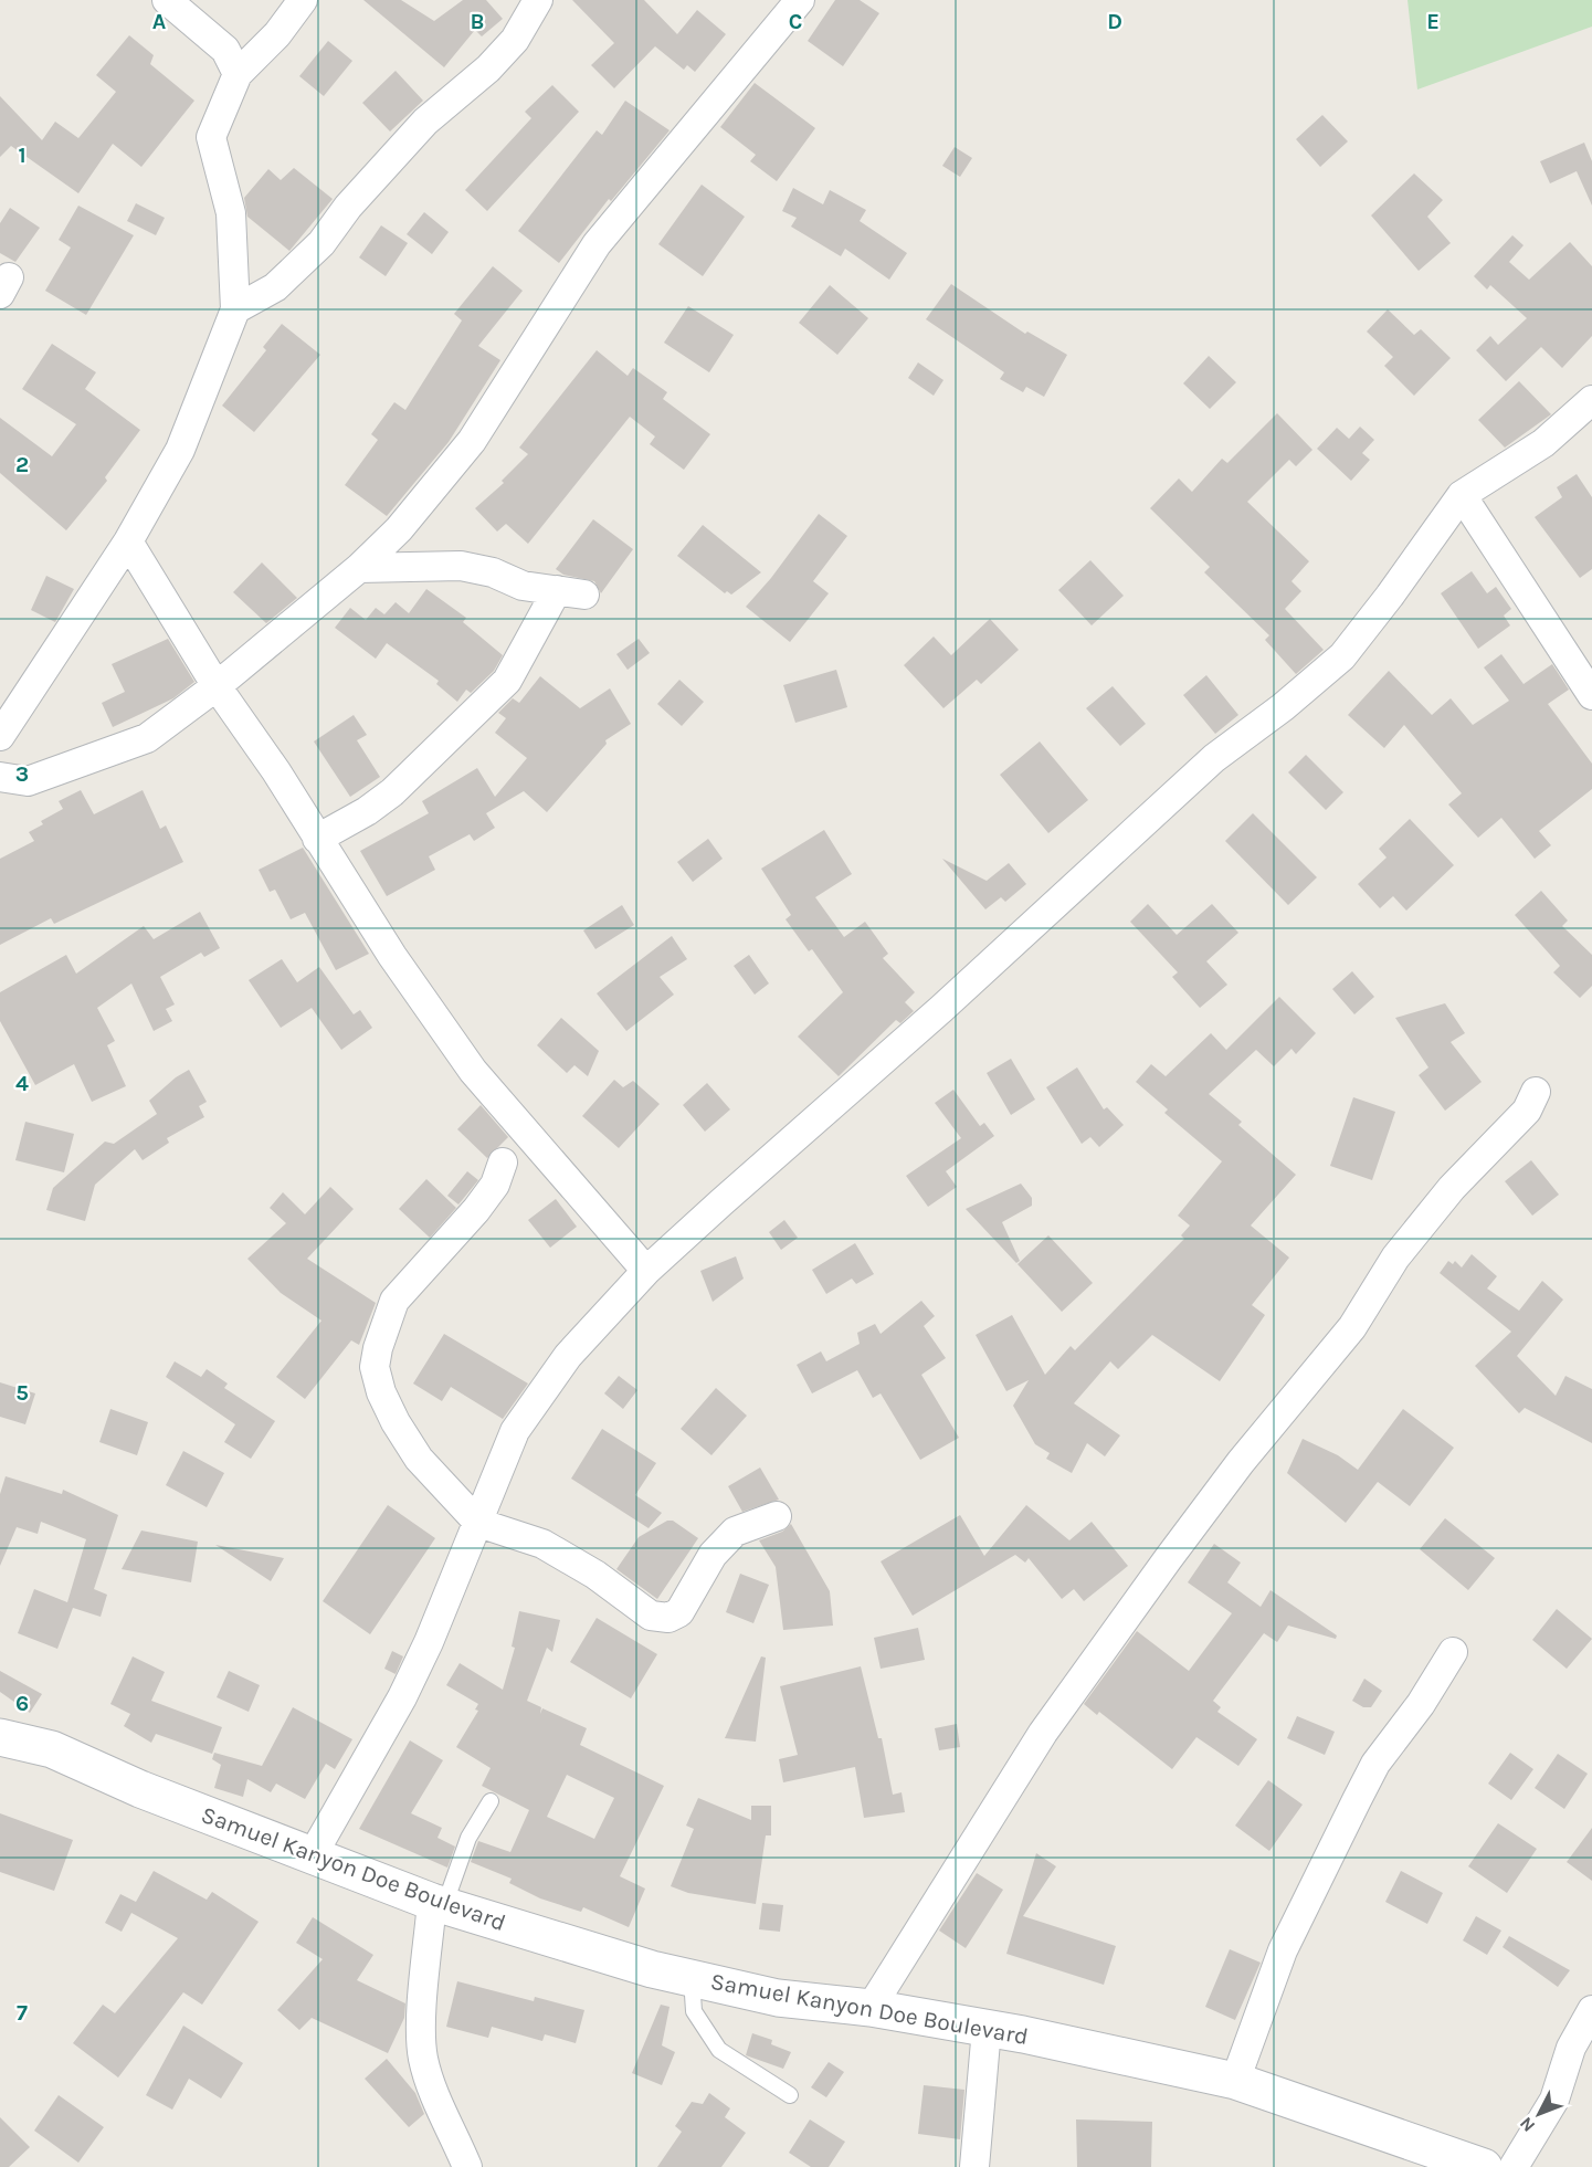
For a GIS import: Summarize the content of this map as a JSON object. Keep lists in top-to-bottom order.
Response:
{
  "streets": {
    "street": ["Samuel Kanyon Doe Boulevard"]
  },
  "north": "bottom left",
  "grid": {
    "columns": [
      "A",
      "B",
      "C",
      "D",
      "E"
    ],
    "rows": [
      "1",
      "2",
      "3",
      "4",
      "5",
      "6",
      "7"
    ]
  }
}
